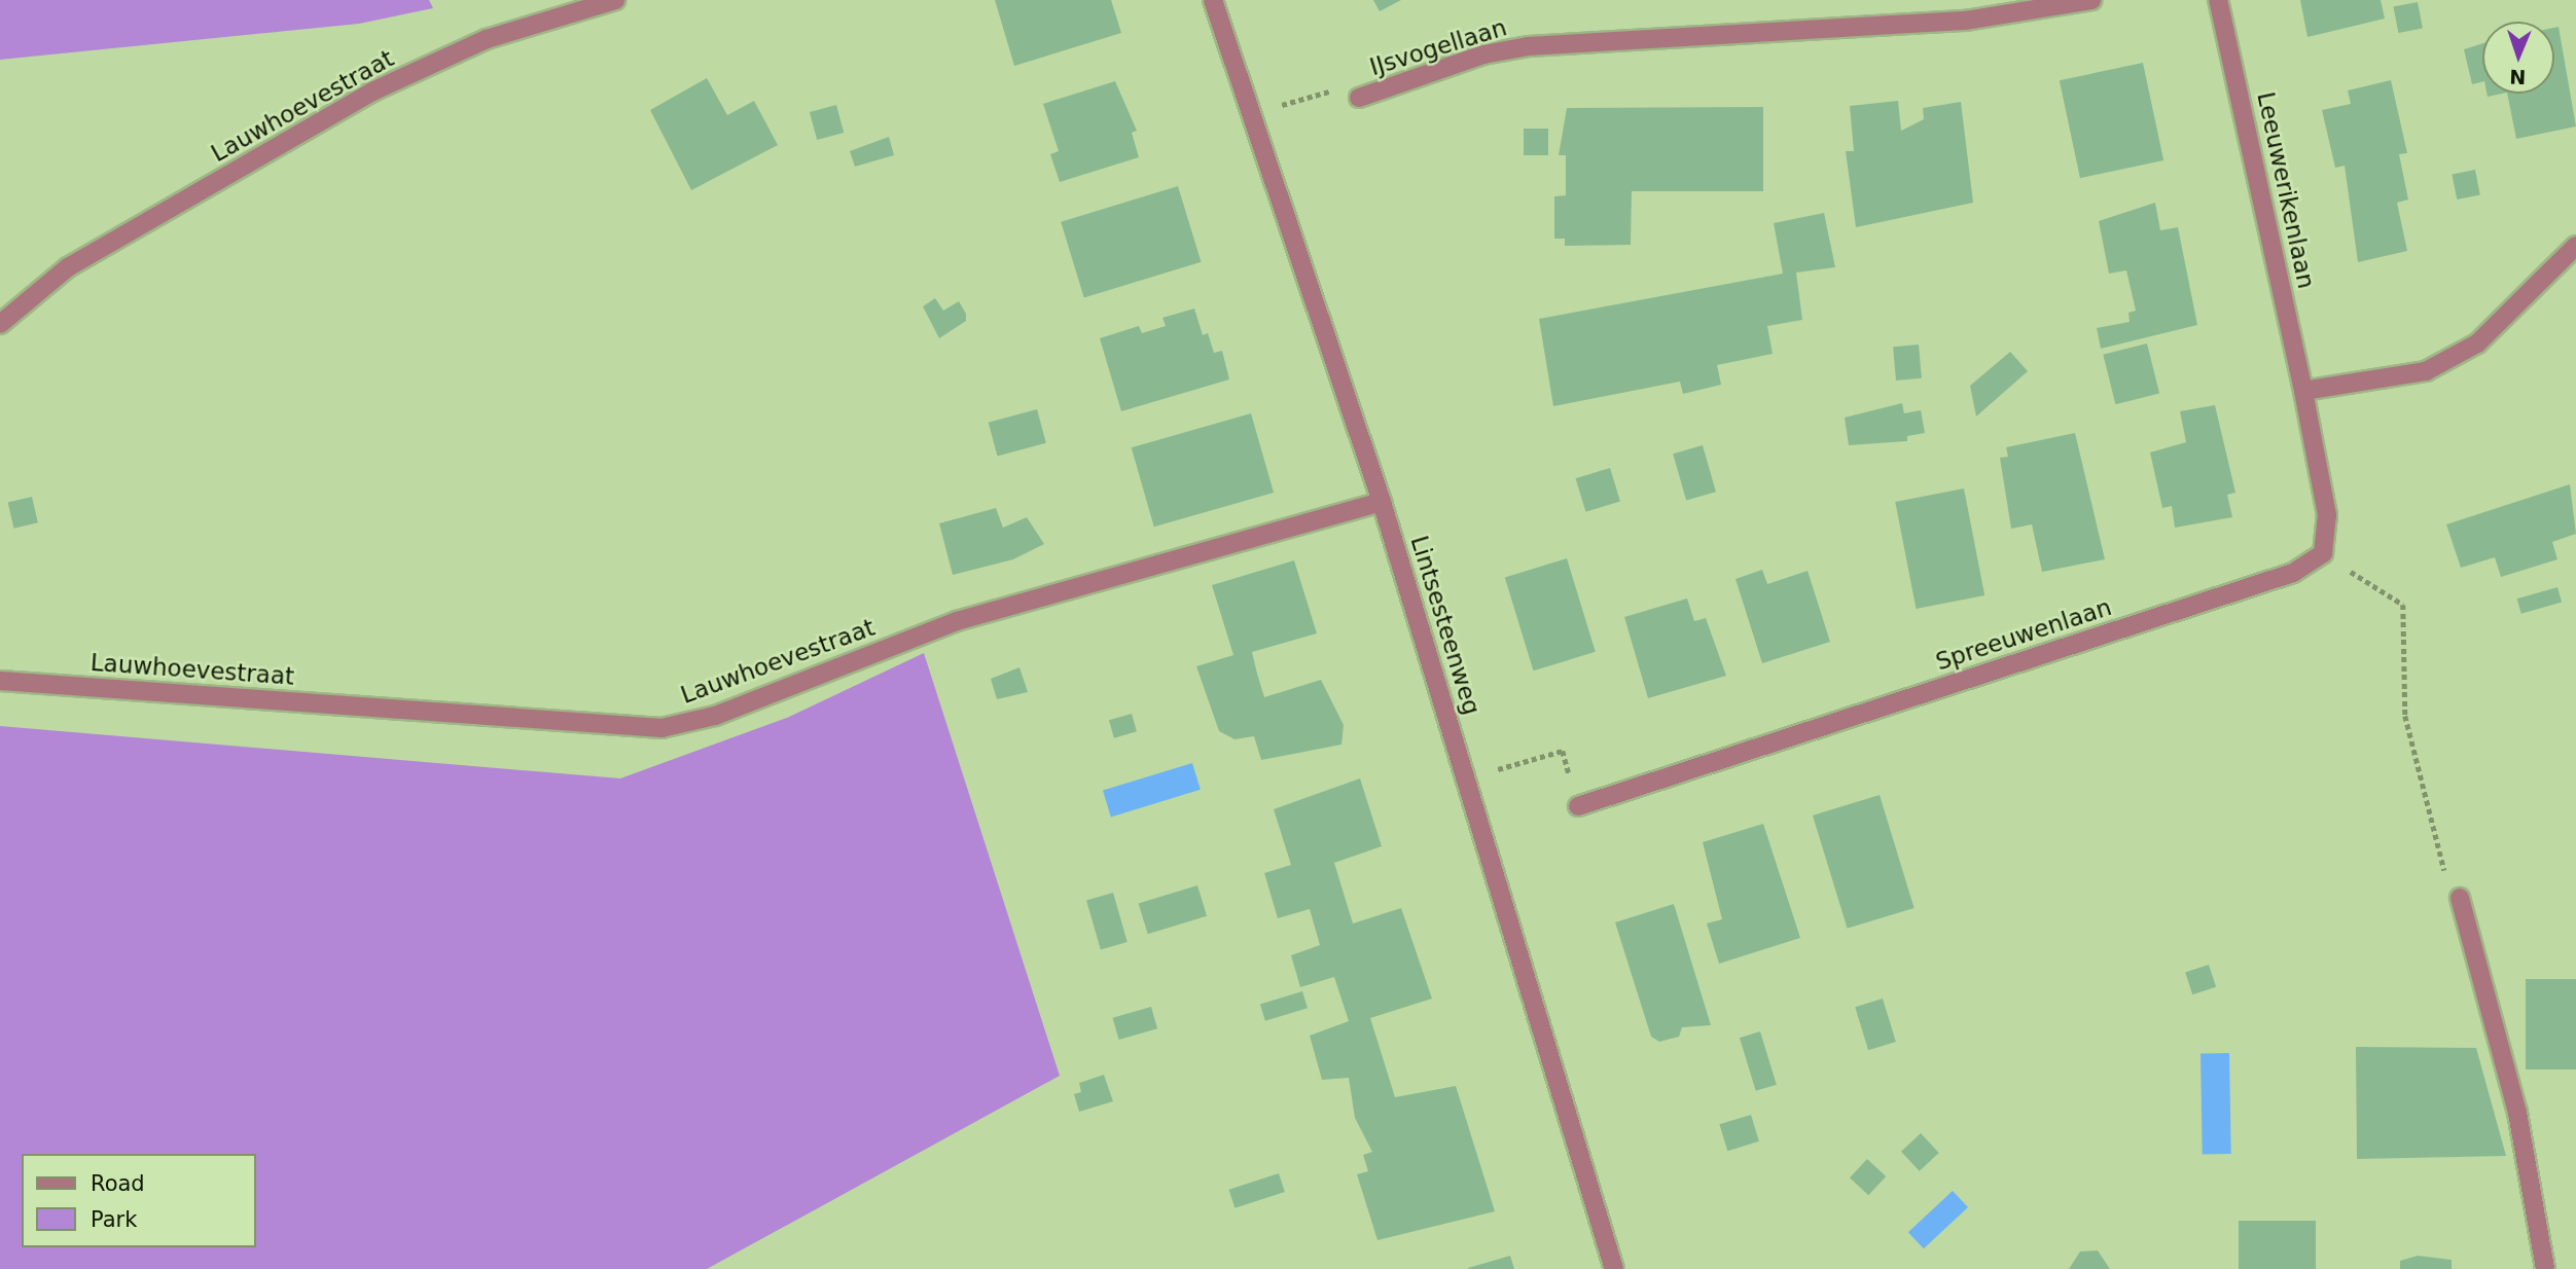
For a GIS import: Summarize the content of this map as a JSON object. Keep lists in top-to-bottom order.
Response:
{
  "streets": {
    "street": [
      "IJsvogellaan",
      "Lauwhoevestraat",
      "Leeuwerikenlaan",
      "Lintsesteenweg",
      "Spreeuwenlaan"
    ]
  },
  "crossings": [
    ["Lauwhoevestraat", "Lintsesteenweg"]
  ],
  "legend": ["Road", "Park"],
  "north": "bottom"
}
